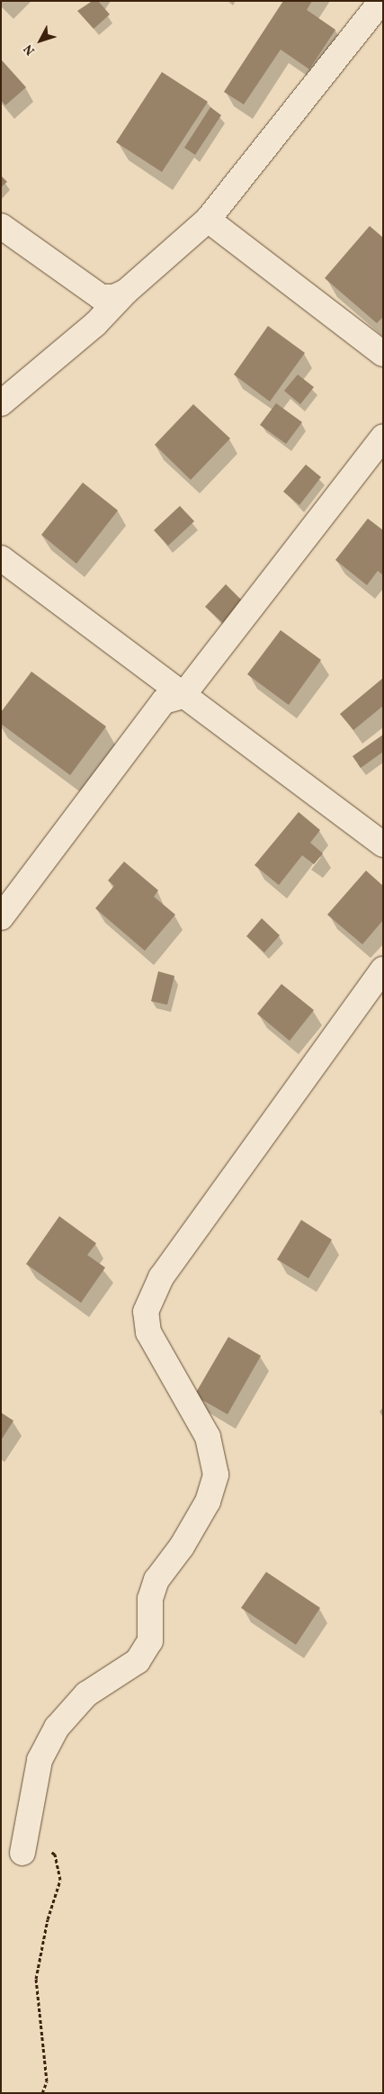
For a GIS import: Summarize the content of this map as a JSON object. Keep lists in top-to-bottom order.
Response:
{
  "north": "bottom left"
}
